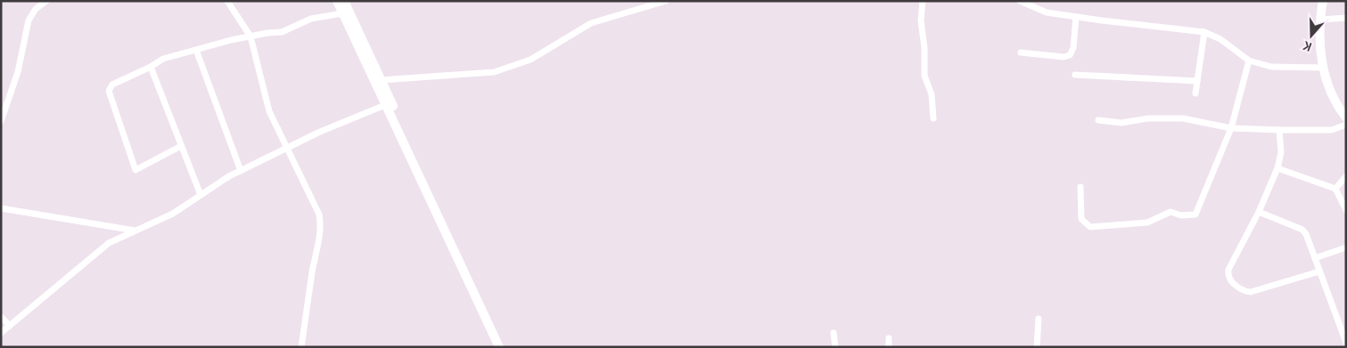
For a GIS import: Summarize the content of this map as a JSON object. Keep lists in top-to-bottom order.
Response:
{
  "north": "bottom"
}
